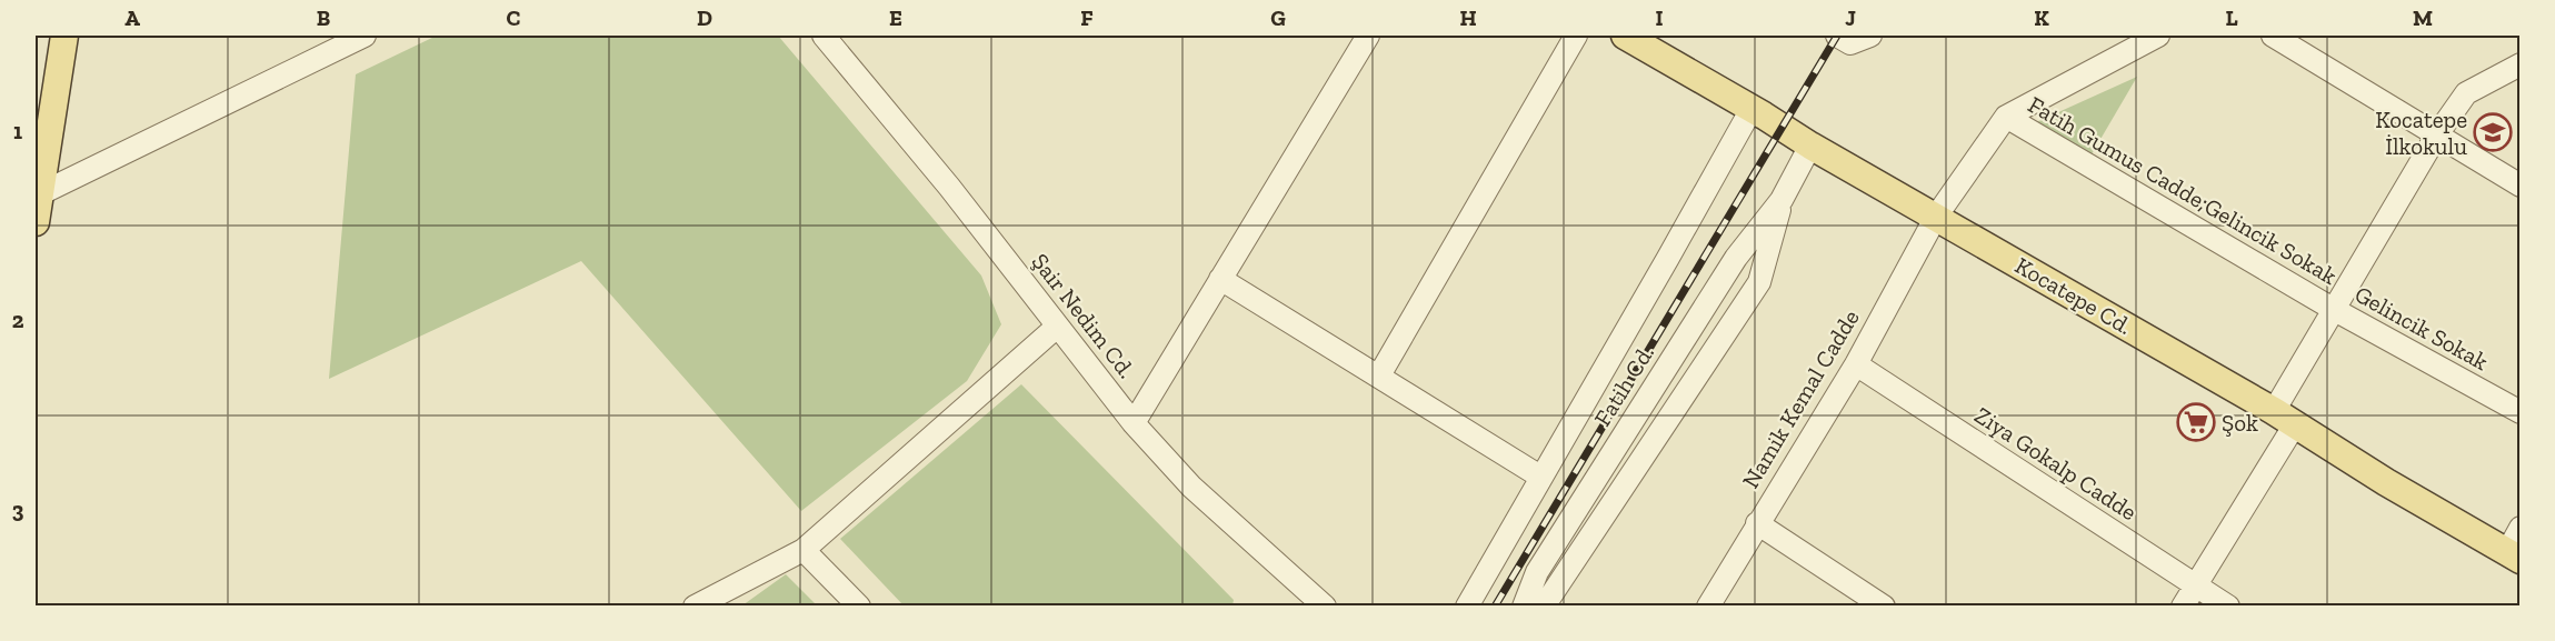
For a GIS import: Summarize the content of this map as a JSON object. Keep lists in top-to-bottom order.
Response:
{
  "streets": {
    "main road": ["Kocatepe Cd."],
    "street": [
      "Fatih Gumus Cadde;Gelincik Sokak",
      "Şair Nedim Cd.",
      "Gelincik Sokak",
      "Fatih Cd.",
      "Namik Kemal Cadde",
      "Ziya Gokalp Cadde"
    ]
  },
  "crossings": [
    ["Fatih Gumus Cadde;Gelincik Sokak", "Kocatepe Cd."],
    ["Fatih Gumus Cadde;Gelincik Sokak", "Gelincik Sokak"],
    ["Fatih Gumus Cadde;Gelincik Sokak", "Namik Kemal Cadde"],
    ["Kocatepe Cd.", "Fatih Cd."],
    ["Kocatepe Cd.", "Namik Kemal Cadde"],
    ["Namik Kemal Cadde", "Ziya Gokalp Cadde"]
  ],
  "places": {
    "school or university": ["Kocatepe İlkokulu"],
    "supermarket": ["Şok"]
  },
  "grid": {
    "columns": [
      "A",
      "B",
      "C",
      "D",
      "E",
      "F",
      "G",
      "H",
      "I",
      "J",
      "K",
      "L",
      "M"
    ],
    "rows": ["1", "2", "3"]
  }
}
